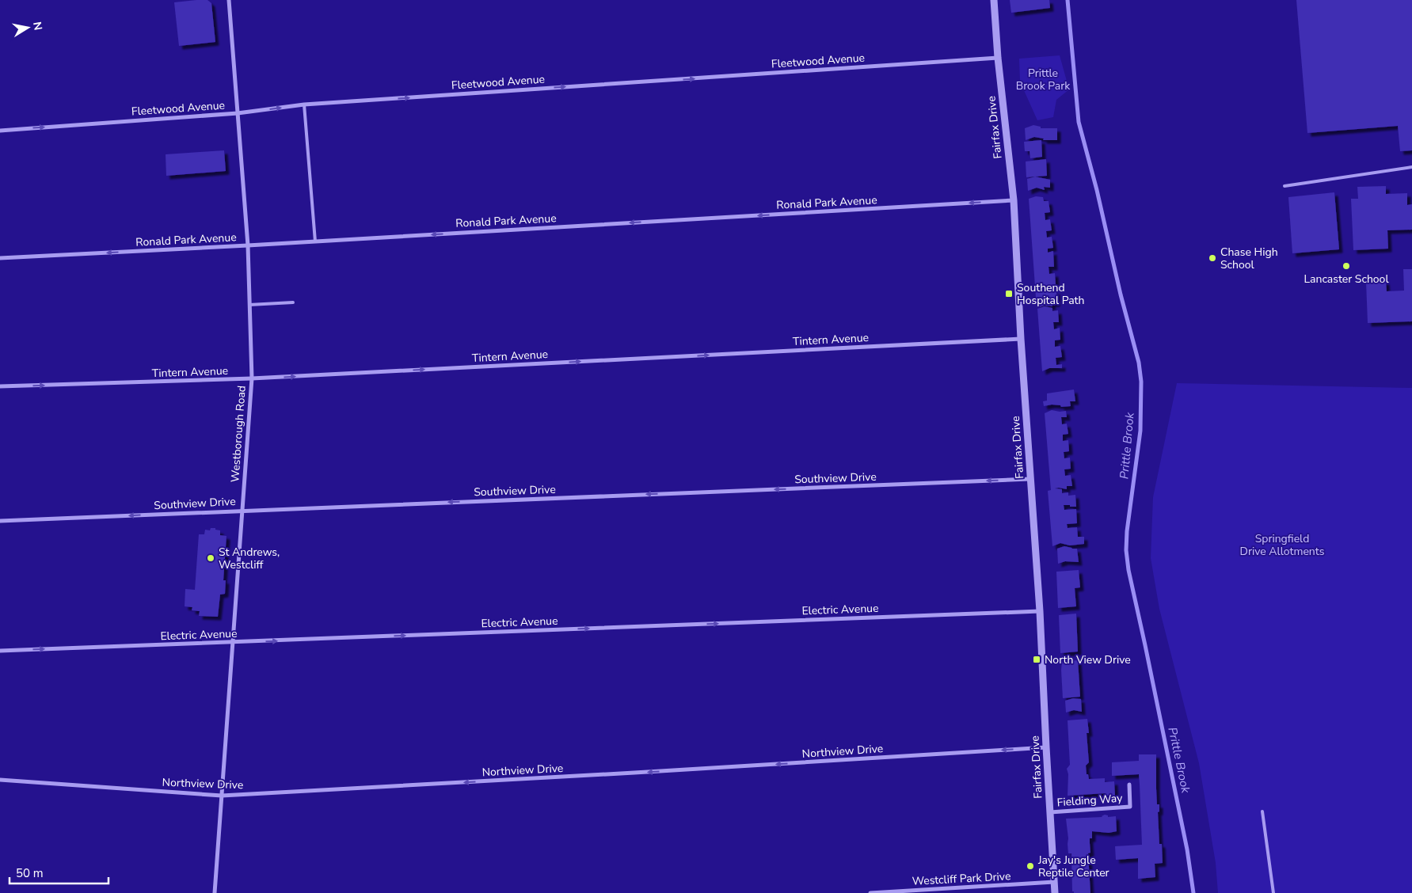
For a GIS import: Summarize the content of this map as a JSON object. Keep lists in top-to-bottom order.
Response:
{
  "streets": {
    "street": [
      "Fleetwood Avenue",
      "Fairfax Drive",
      "Ronald Park Avenue",
      "Tintern Avenue",
      "Westborough Road",
      "Southview Drive",
      "Electric Avenue",
      "Northview Drive",
      "Fielding Way",
      "Westcliff Park Drive"
    ]
  },
  "crossings": [
    ["Fleetwood Avenue", "Fairfax Drive"],
    ["Fleetwood Avenue", "Westborough Road"],
    ["Fairfax Drive", "Ronald Park Avenue"],
    ["Fairfax Drive", "Tintern Avenue"],
    ["Fairfax Drive", "Southview Drive"],
    ["Fairfax Drive", "Electric Avenue"],
    ["Fairfax Drive", "Northview Drive"],
    ["Fairfax Drive", "Fielding Way"],
    ["Fairfax Drive", "Westcliff Park Drive"],
    ["Ronald Park Avenue", "Westborough Road"],
    ["Tintern Avenue", "Westborough Road"],
    ["Westborough Road", "Southview Drive"],
    ["Westborough Road", "Electric Avenue"],
    ["Westborough Road", "Northview Drive"]
  ],
  "one_way": [
    "Fleetwood Avenue",
    "Ronald Park Avenue",
    "Tintern Avenue",
    "Southview Drive",
    "Electric Avenue",
    "Northview Drive"
  ],
  "water": ["Prittle Brook"],
  "parks": ["Prittle Brook Park", "Springfield Drive Allotments"],
  "places": {
    "other": [
      "Chase High School",
      "Lancaster School",
      "St Andrews, Westcliff",
      "Jay's Jungle Reptile Center"
    ],
    "transit": ["Southend Hospital Path", "North View Drive"]
  },
  "scale_bar": "50 m",
  "north": "right"
}
